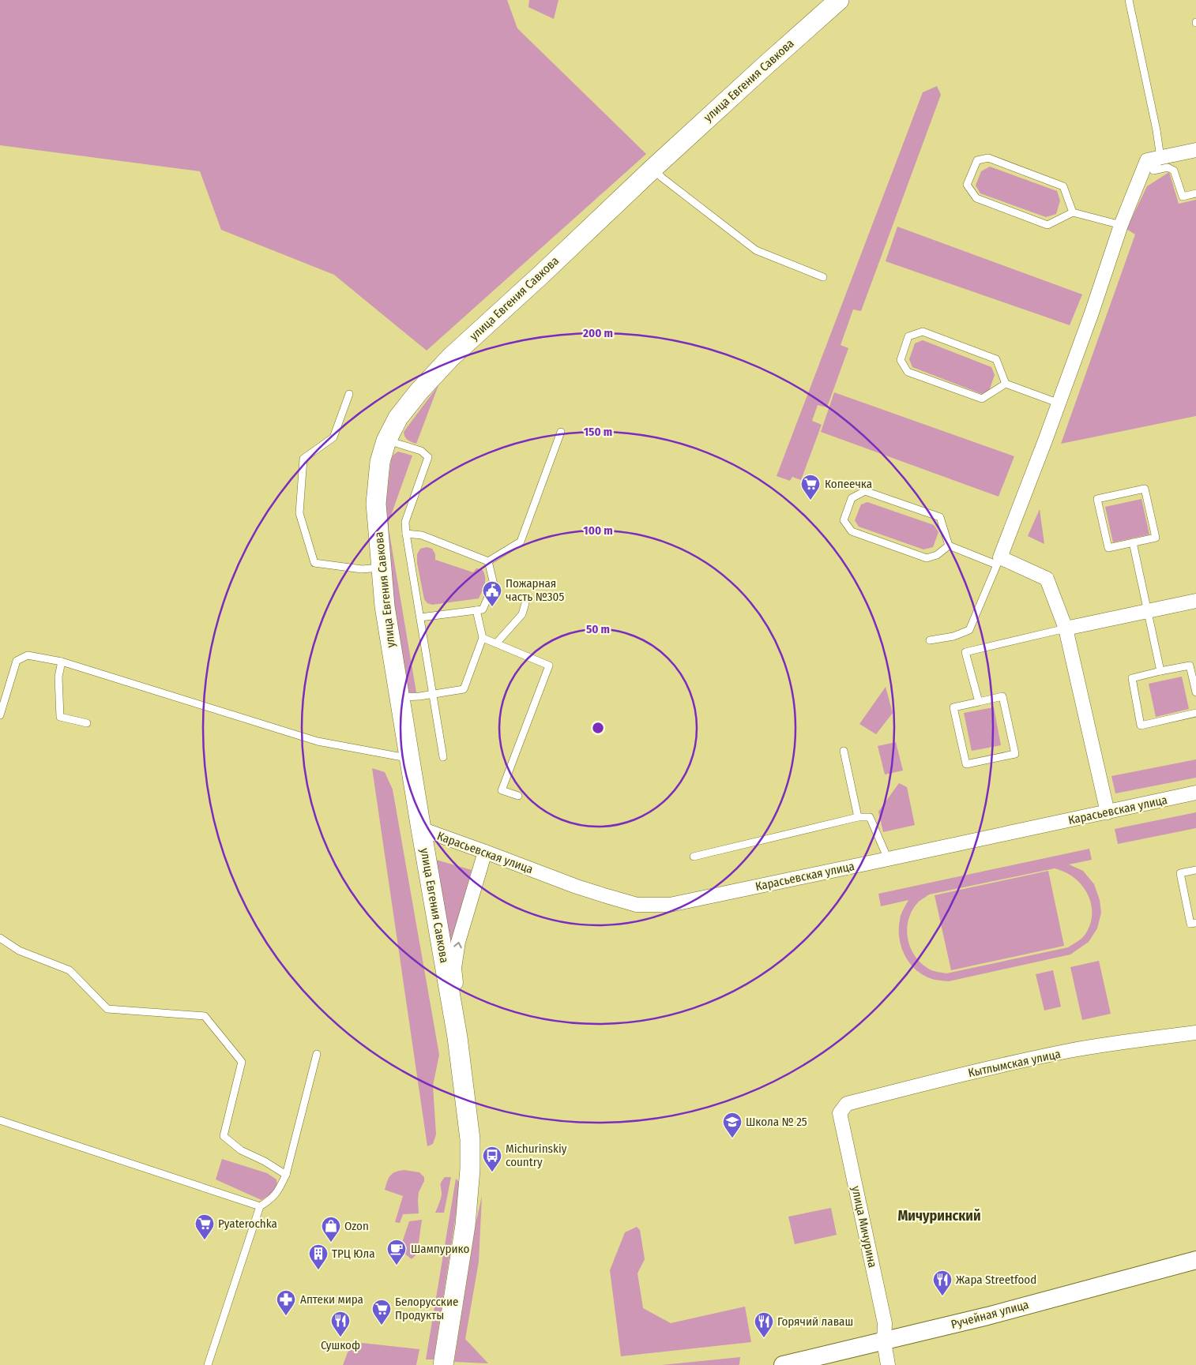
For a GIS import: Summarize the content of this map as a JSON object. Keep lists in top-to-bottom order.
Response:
{
  "streets": {
    "main road": ["улица Евгения Савкова"],
    "street": [
      "Карасьевская улица",
      "Кытлымская улица",
      "улица Мичурина",
      "Ручейная улица"
    ]
  },
  "crossings": [
    ["улица Евгения Савкова", "Карасьевская улица"],
    ["Кытлымская улица", "улица Мичурина"],
    ["улица Мичурина", "Ручейная улица"]
  ],
  "districts": ["Мичуринский"],
  "places": {
    "supermarket": ["Копеечка", "Pyaterochka", "Белорусские Продукты"],
    "public building": ["Пожарная часть №305"],
    "school or university": ["Школа № 25"],
    "bus stop": ["Michurinskiy country"],
    "shop": ["Ozon"],
    "cafe": ["Шампурико"],
    "building": ["ТРЦ Юла"],
    "restaurant": ["Жара Streetfood", "Сушкоф", "Горячий лаваш"],
    "pharmacy": ["Аптеки мира"]
  },
  "rings": [
    "200 m",
    "150 m",
    "100 m",
    "50 m"
  ]
}
